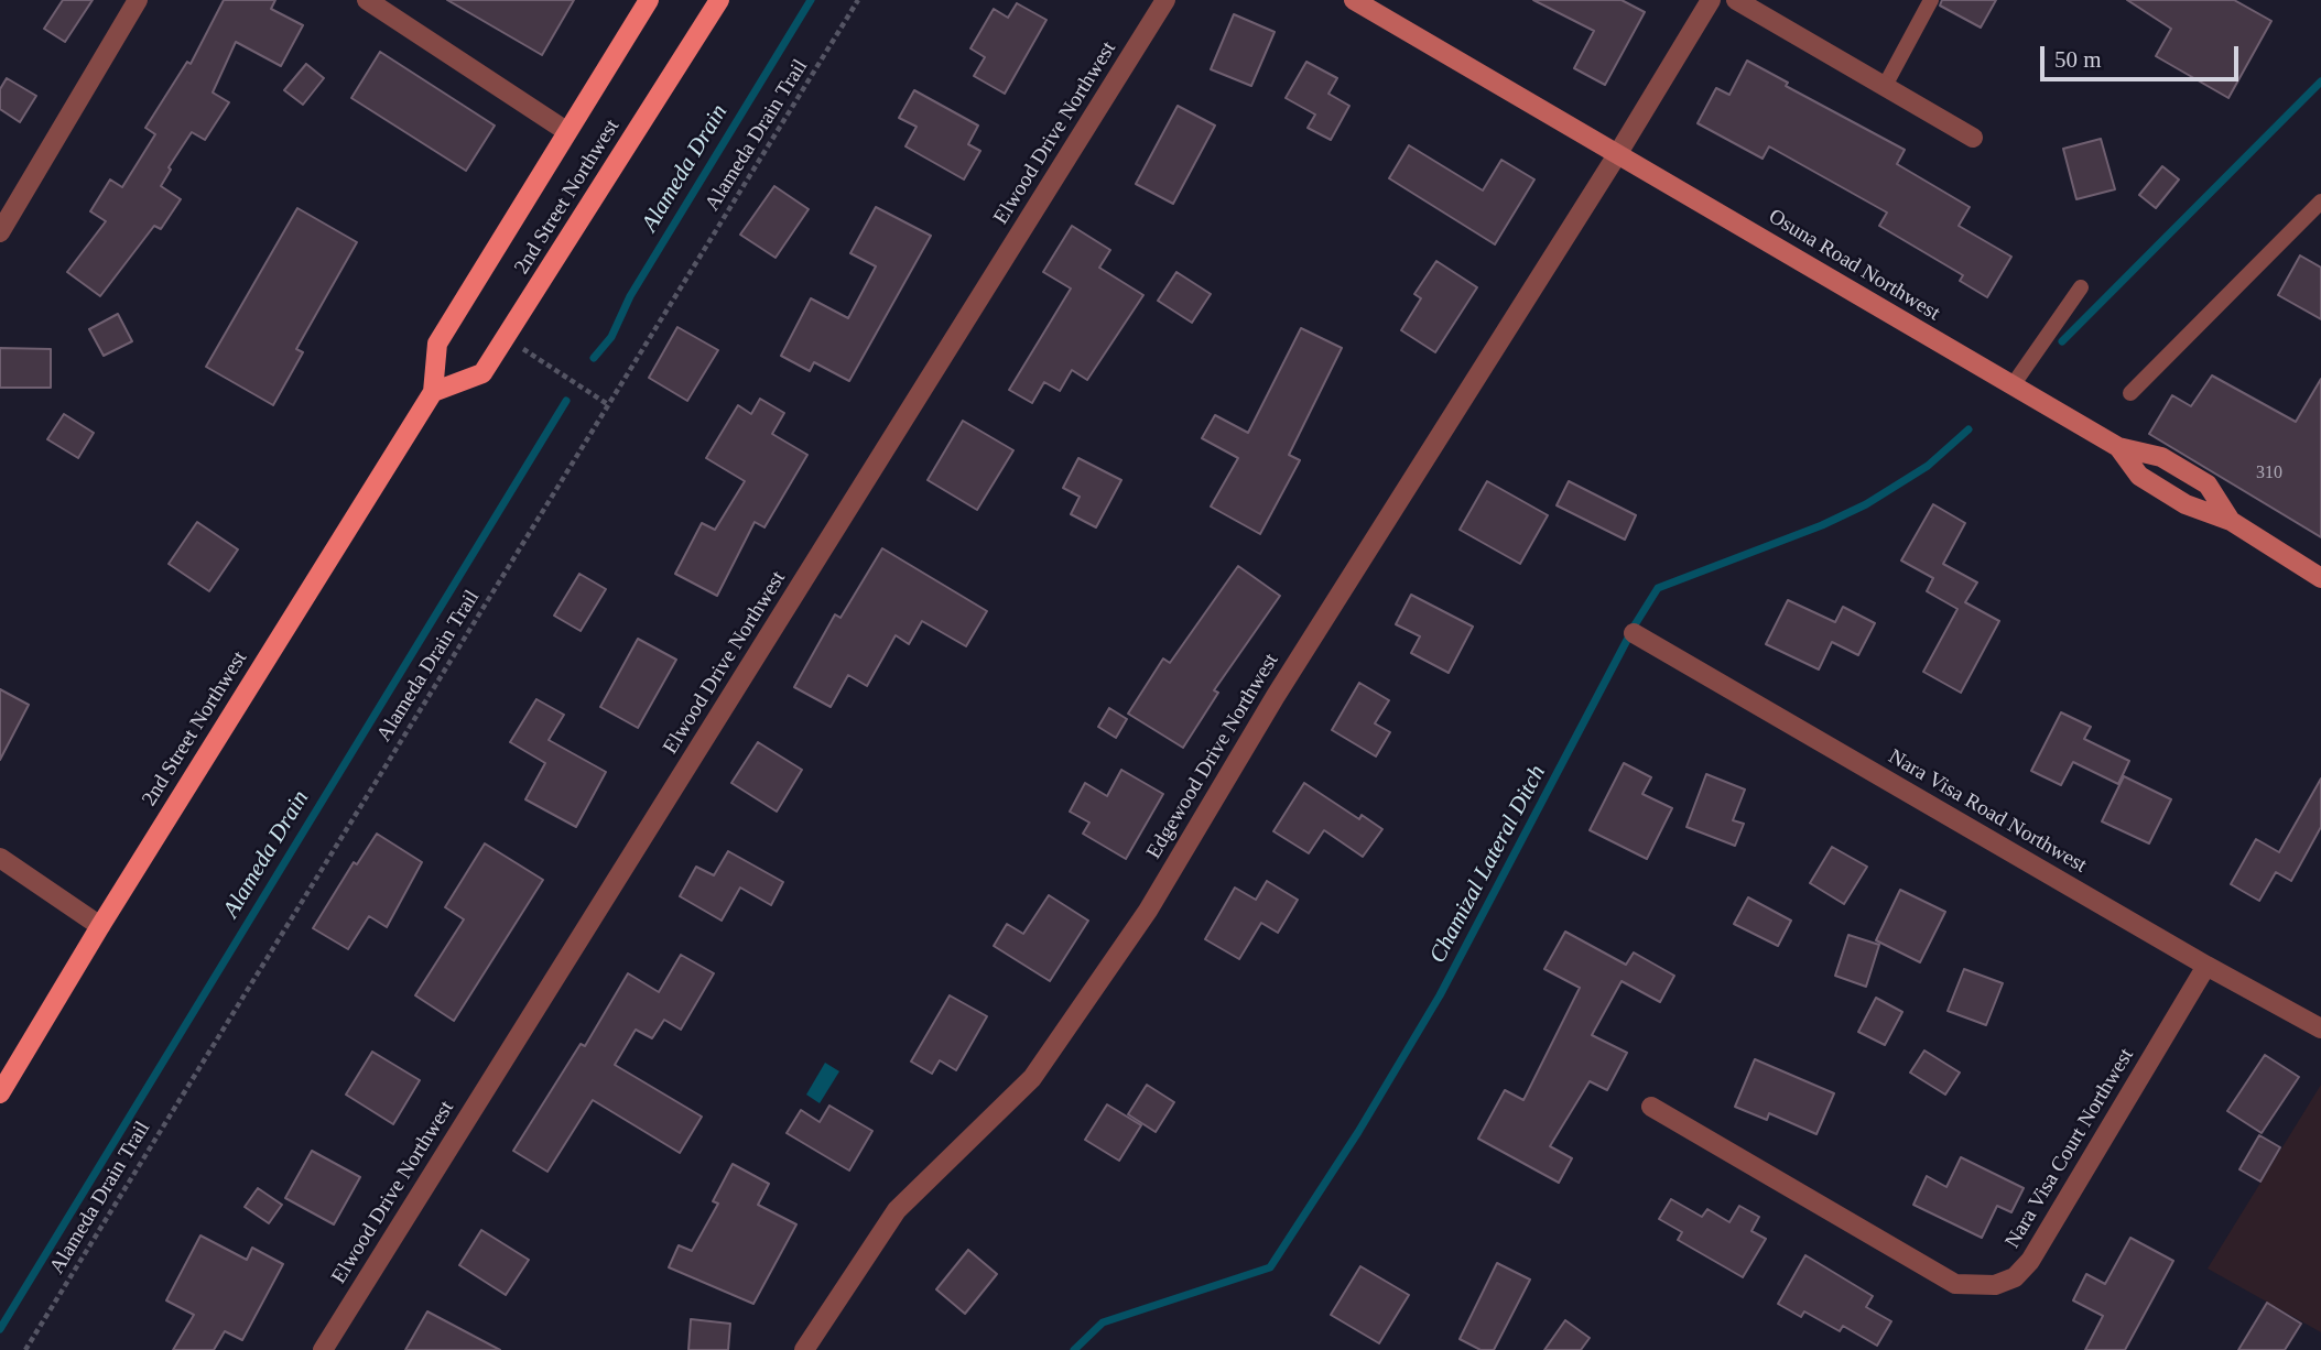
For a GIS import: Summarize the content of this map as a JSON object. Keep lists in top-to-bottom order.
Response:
{
  "streets": {
    "main road": ["2nd Street Northwest", "Osuna Road Northwest"],
    "street": [
      "Elwood Drive Northwest",
      "Edgewood Drive Northwest",
      "Nara Visa Road Northwest",
      "Nara Visa Court Northwest"
    ],
    "path": ["Alameda Drain Trail"]
  },
  "crossings": [
    ["Osuna Road Northwest", "Edgewood Drive Northwest"],
    ["Nara Visa Road Northwest", "Nara Visa Court Northwest"]
  ],
  "water": ["Alameda Drain", "Chamizal Lateral Ditch"],
  "house_numbers": ["310"],
  "scale_bar": "50 m"
}
